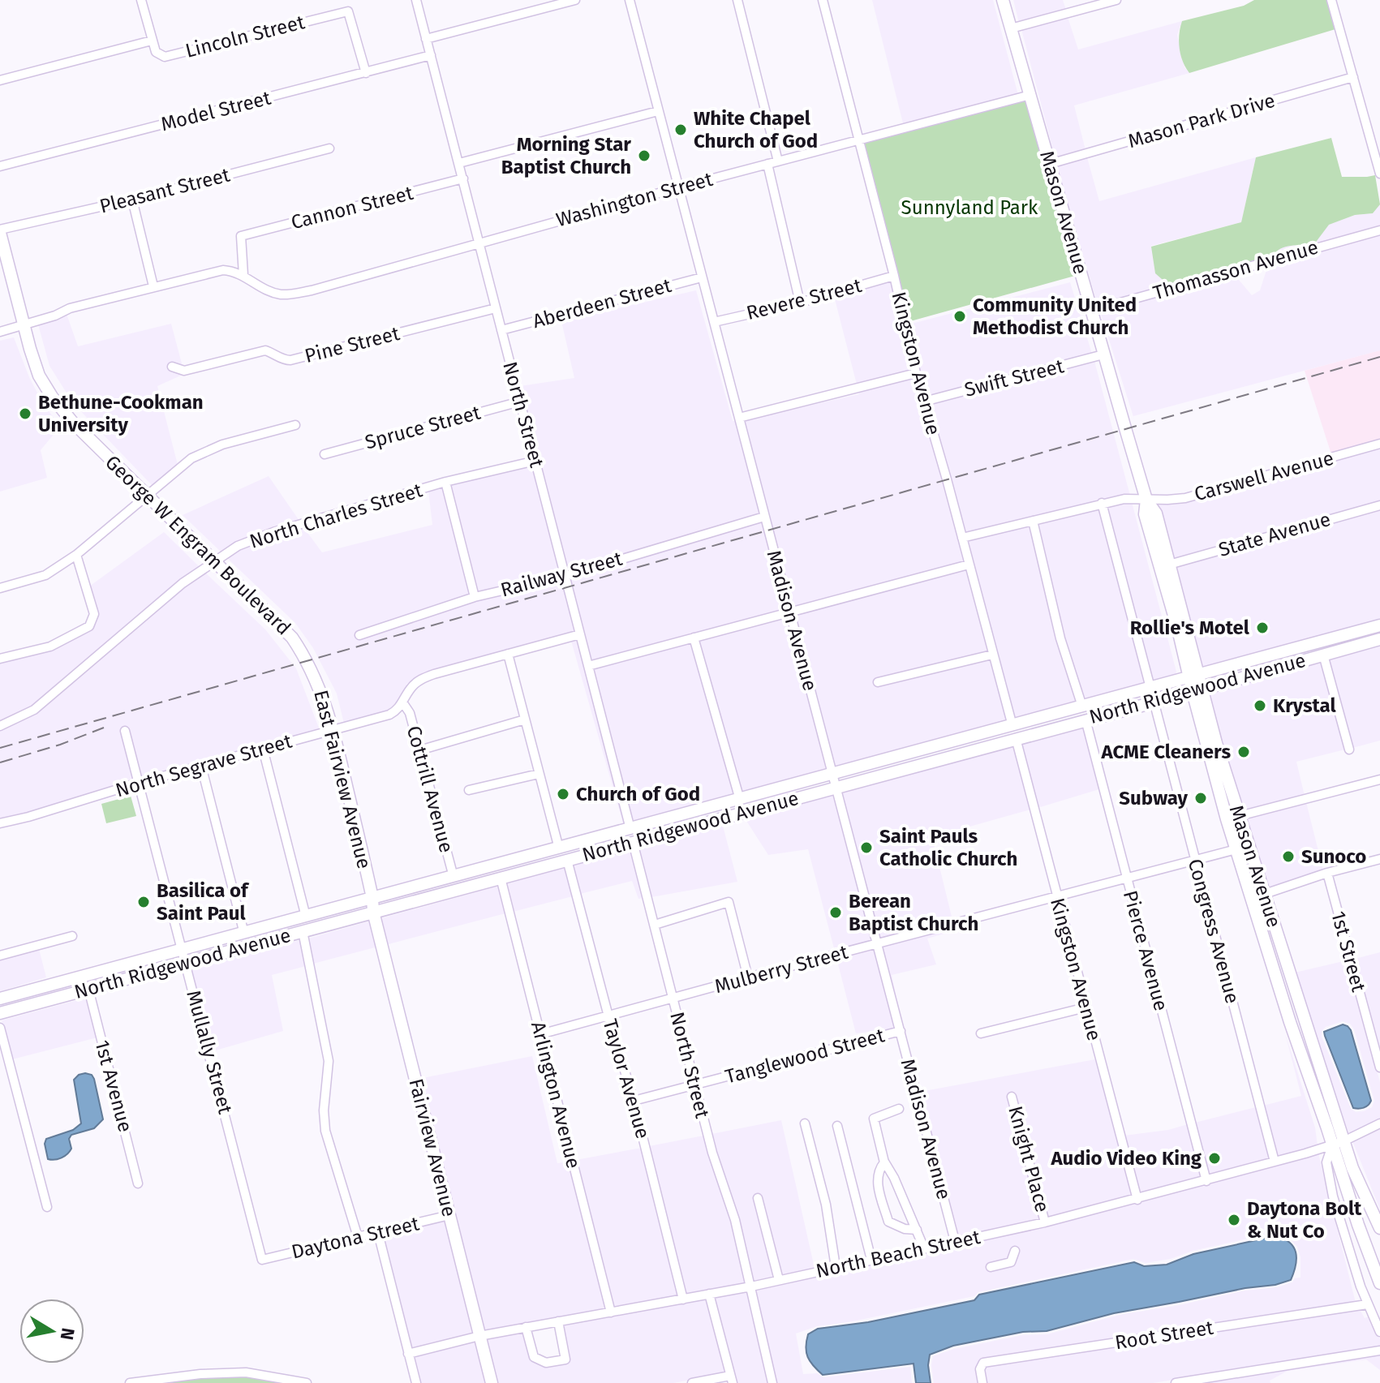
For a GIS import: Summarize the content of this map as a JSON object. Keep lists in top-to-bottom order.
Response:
{
  "streets": {
    "main road": [
      "Mason Avenue",
      "George W Engram Boulevard",
      "North Ridgewood Avenue",
      "East Fairview Avenue",
      "Fairview Avenue"
    ],
    "street": [
      "Lincoln Street",
      "Model Street",
      "Mason Park Drive",
      "Pleasant Street",
      "Washington Street",
      "Cannon Street",
      "Thomasson Avenue",
      "Revere Street",
      "Aberdeen Street",
      "Pine Street",
      "Kingston Avenue",
      "Swift Street",
      "North Street",
      "Spruce Street",
      "Carswell Avenue",
      "North Charles Street",
      "State Avenue",
      "Railway Street",
      "Madison Avenue",
      "North Segrave Street",
      "Cottrill Avenue",
      "Congress Avenue",
      "Pierce Avenue",
      "1st Street",
      "Mulberry Street",
      "Mullally Street",
      "Tanglewood Street",
      "Taylor Avenue",
      "1st Avenue",
      "Arlington Avenue",
      "Knight Place",
      "Daytona Street",
      "North Beach Street",
      "Root Street"
    ]
  },
  "crossings": [
    ["Lincoln Street", "Model Street"],
    ["Model Street", "North Street"],
    ["Mason Park Drive", "Mason Avenue"],
    ["Pleasant Street", "George W Engram Boulevard"],
    ["Washington Street", "Cannon Street"],
    ["Washington Street", "Mason Avenue"],
    ["Washington Street", "Kingston Avenue"],
    ["Washington Street", "North Street"],
    ["Washington Street", "Madison Avenue"],
    ["Cannon Street", "North Street"],
    ["Mason Avenue", "Thomasson Avenue"],
    ["Mason Avenue", "Swift Street"],
    ["Mason Avenue", "Carswell Avenue"],
    ["Mason Avenue", "State Avenue"],
    ["Mason Avenue", "North Ridgewood Avenue"],
    ["Mason Avenue", "Mulberry Street"],
    ["Mason Avenue", "North Beach Street"],
    ["Revere Street", "Kingston Avenue"],
    ["Revere Street", "Madison Avenue"],
    ["Aberdeen Street", "North Street"],
    ["Aberdeen Street", "Madison Avenue"],
    ["Pine Street", "North Street"],
    ["Kingston Avenue", "Swift Street"],
    ["Kingston Avenue", "Carswell Avenue"],
    ["Kingston Avenue", "North Ridgewood Avenue"],
    ["Kingston Avenue", "Mulberry Street"],
    ["Kingston Avenue", "North Beach Street"],
    ["North Street", "Spruce Street"],
    ["North Street", "North Charles Street"],
    ["North Street", "Railway Street"],
    ["North Street", "North Ridgewood Avenue"],
    ["North Street", "North Segrave Street"],
    ["North Street", "Mulberry Street"],
    ["North Street", "Tanglewood Street"],
    ["North Street", "North Beach Street"],
    ["North Charles Street", "George W Engram Boulevard"],
    ["George W Engram Boulevard", "East Fairview Avenue"],
    ["Railway Street", "Madison Avenue"],
    ["Madison Avenue", "North Ridgewood Avenue"],
    ["Madison Avenue", "Mulberry Street"],
    ["Madison Avenue", "Tanglewood Street"],
    ["Madison Avenue", "North Beach Street"],
    ["North Ridgewood Avenue", "East Fairview Avenue"],
    ["North Ridgewood Avenue", "Cottrill Avenue"],
    ["North Ridgewood Avenue", "Congress Avenue"],
    ["North Ridgewood Avenue", "Pierce Avenue"],
    ["North Ridgewood Avenue", "Mullally Street"],
    ["North Ridgewood Avenue", "Taylor Avenue"],
    ["North Ridgewood Avenue", "1st Avenue"],
    ["North Ridgewood Avenue", "Arlington Avenue"],
    ["North Ridgewood Avenue", "Fairview Avenue"],
    ["North Segrave Street", "East Fairview Avenue"],
    ["North Segrave Street", "Cottrill Avenue"],
    ["North Segrave Street", "Mullally Street"],
    ["East Fairview Avenue", "Fairview Avenue"],
    ["Congress Avenue", "Mulberry Street"],
    ["Congress Avenue", "North Beach Street"],
    ["Pierce Avenue", "Mulberry Street"],
    ["Pierce Avenue", "North Beach Street"],
    ["Mulberry Street", "Taylor Avenue"],
    ["Mulberry Street", "Arlington Avenue"],
    ["Mullally Street", "Daytona Street"],
    ["Tanglewood Street", "Taylor Avenue"],
    ["Taylor Avenue", "North Beach Street"],
    ["Arlington Avenue", "North Beach Street"],
    ["Fairview Avenue", "Daytona Street"],
    ["Fairview Avenue", "North Beach Street"],
    ["Knight Place", "North Beach Street"]
  ],
  "parks": ["Sunnyland Park"],
  "places": [
    "White Chapel Church of God",
    "Morning Star Baptist Church",
    "Community United Methodist Church",
    "Bethune-Cookman University",
    "Rollie's Motel",
    "Krystal",
    "ACME Cleaners",
    "Church of God",
    "Subway",
    "Saint Pauls Catholic Church",
    "Sunoco",
    "Basilica of Saint Paul",
    "Berean Baptist Church",
    "Audio Video King",
    "Daytona Bolt & Nut Co"
  ],
  "north": "right"
}
